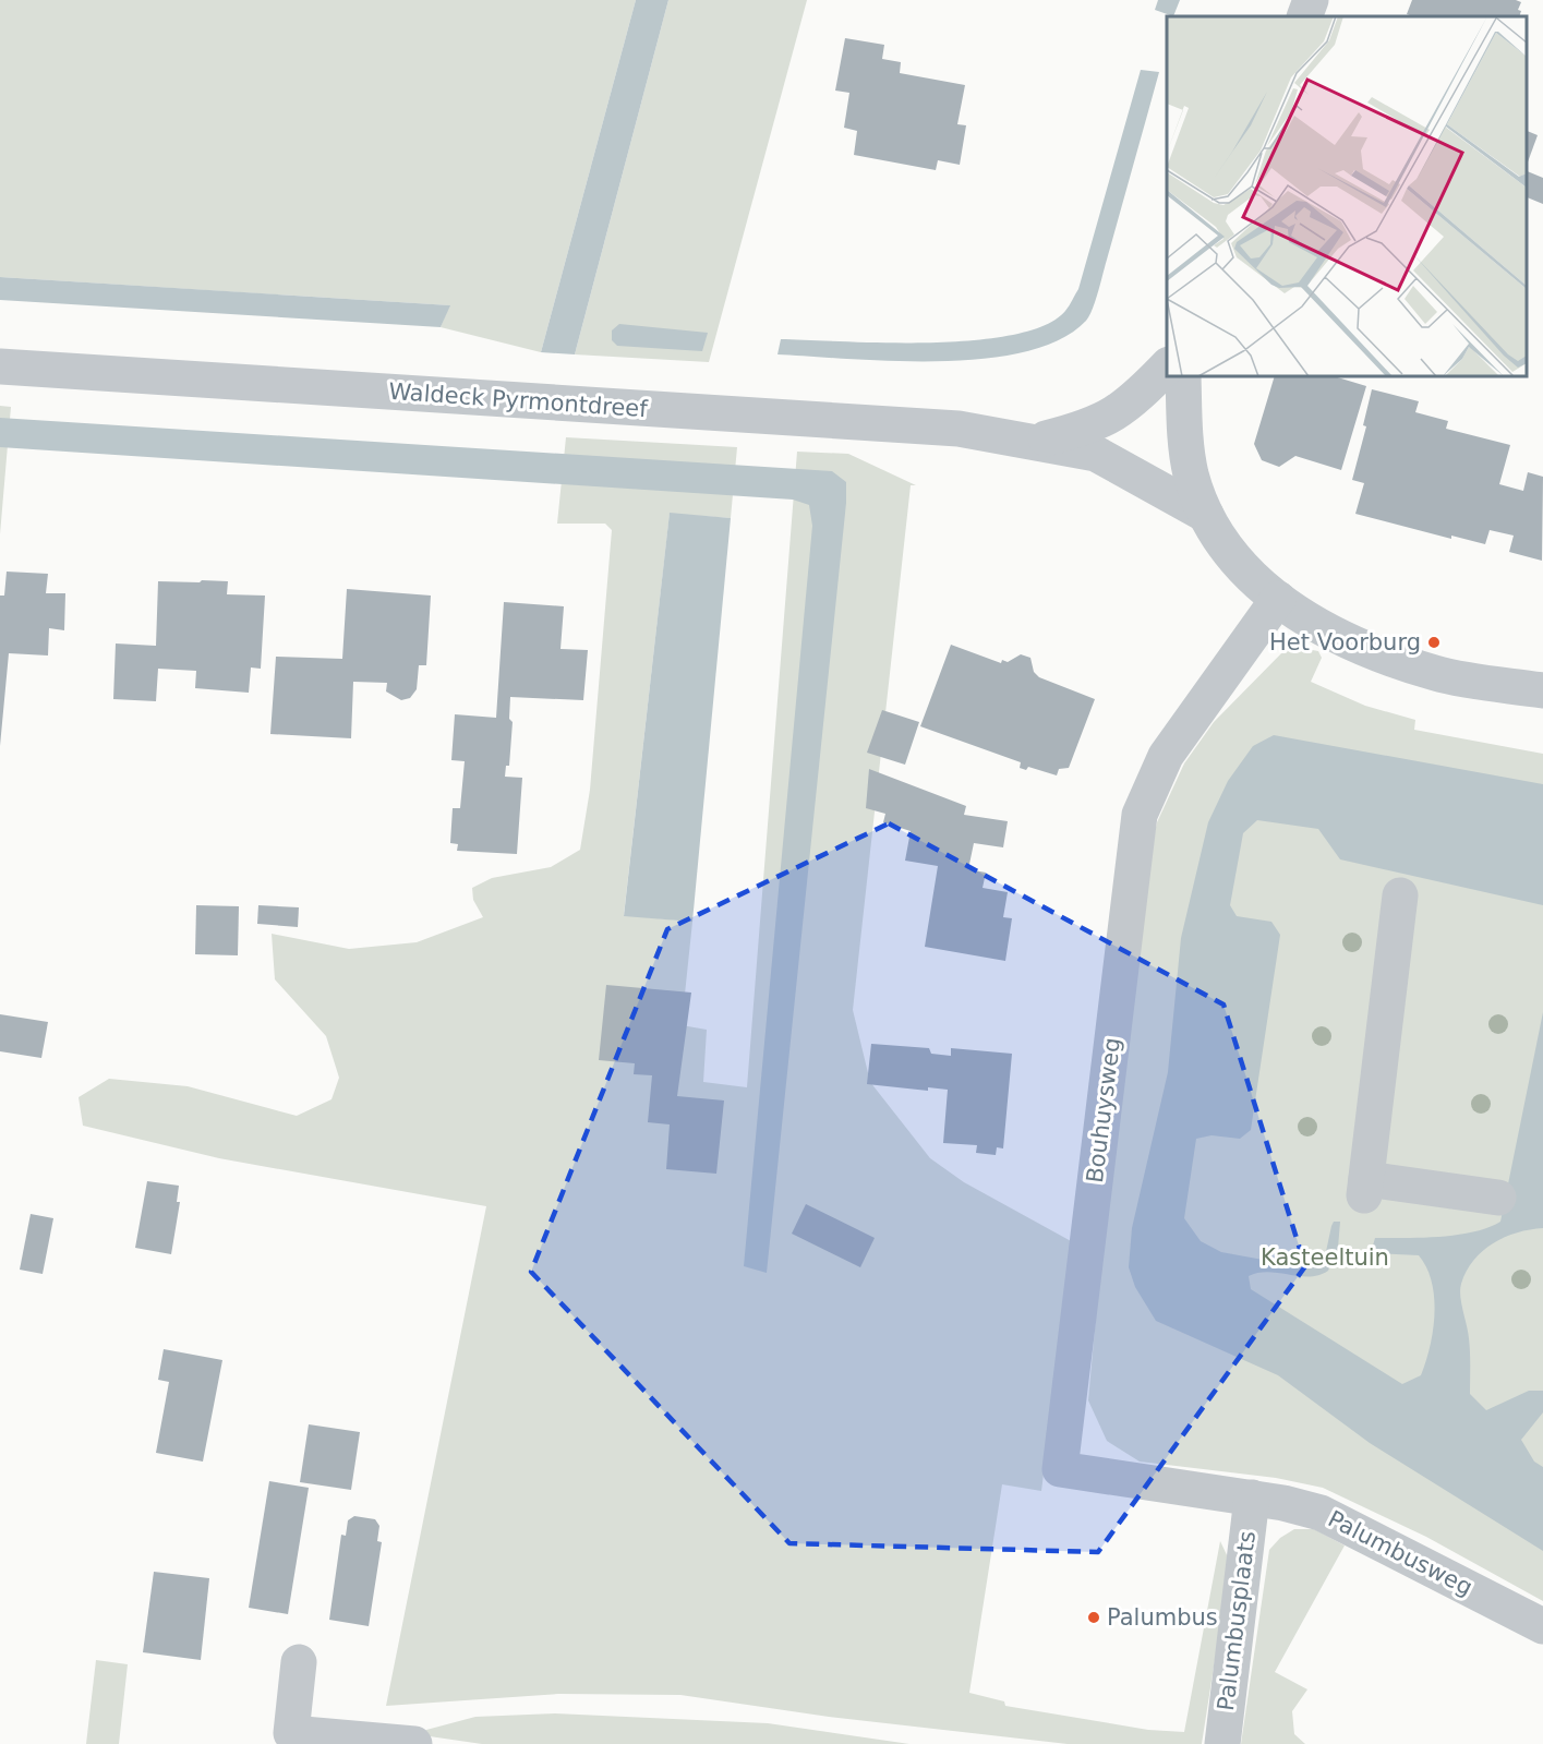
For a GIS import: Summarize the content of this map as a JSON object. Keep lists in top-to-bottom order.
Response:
{
  "streets": {
    "street": [
      "Waldeck Pyrmontdreef",
      "Bouhuysweg",
      "Palumbusweg",
      "Palumbusplaats"
    ]
  },
  "crossings": [
    ["Bouhuysweg", "Palumbusweg"],
    ["Bouhuysweg", "Palumbusplaats"],
    ["Palumbusweg", "Palumbusplaats"]
  ],
  "parks": ["Kasteeltuin"],
  "places": ["Het Voorburg", "Palumbus"]
}
